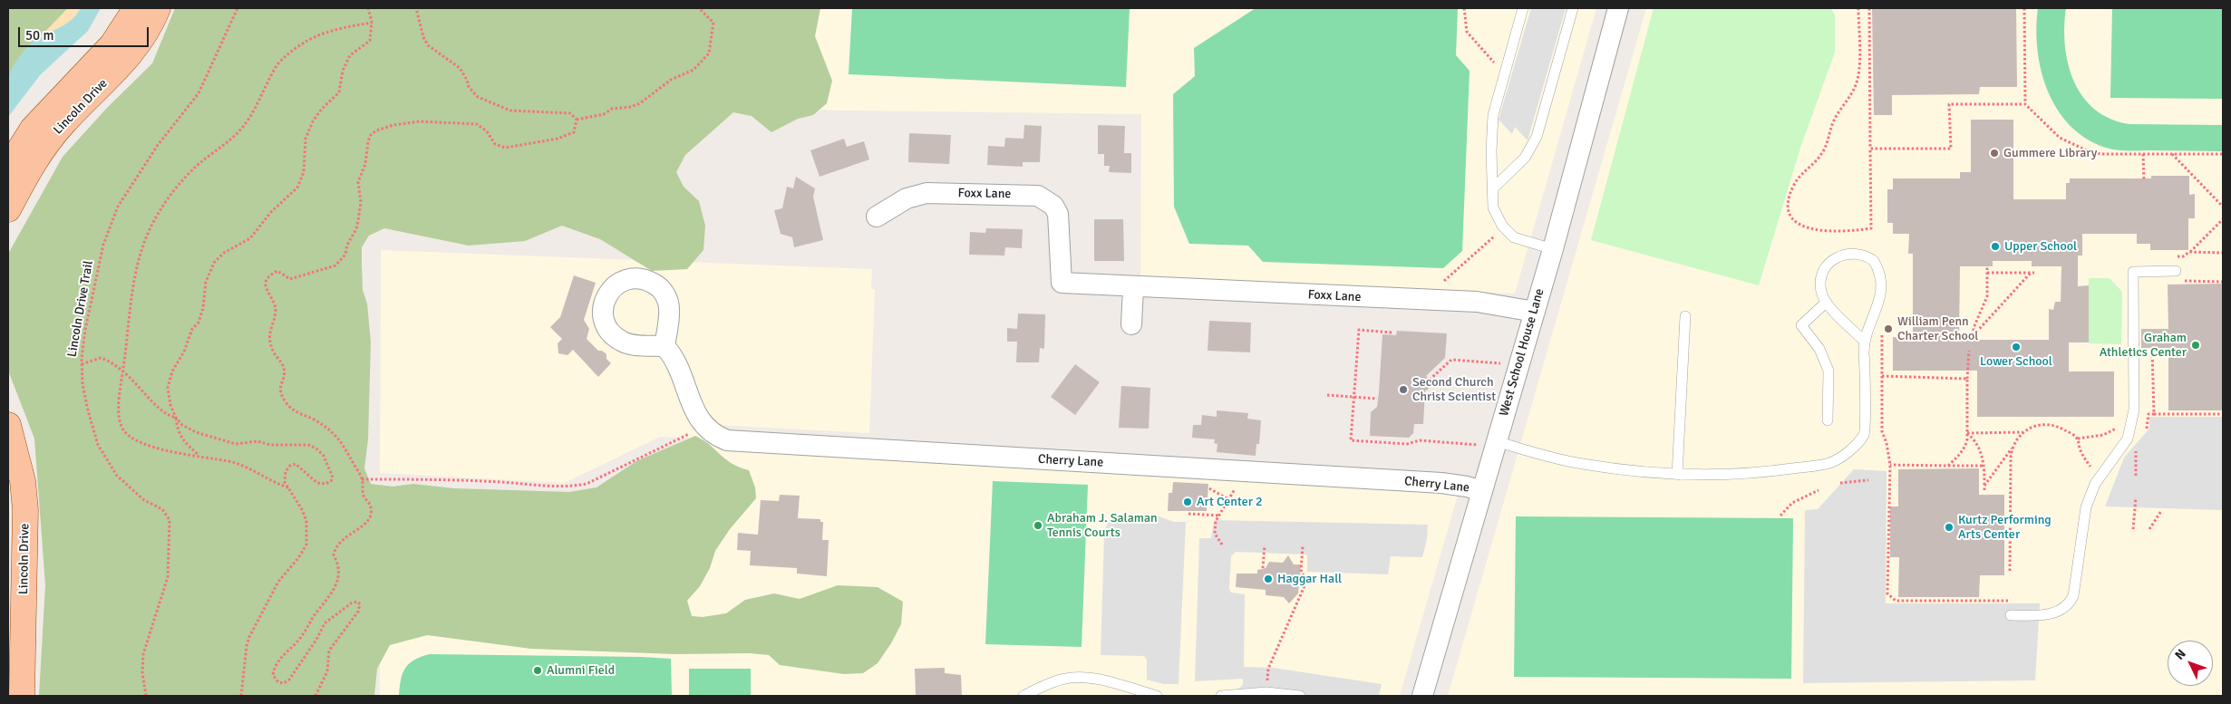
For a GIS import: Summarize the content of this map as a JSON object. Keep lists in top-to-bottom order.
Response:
{
  "streets": {
    "main road": ["Lincoln Drive"],
    "street": ["Foxx Lane", "West School House Lane", "Cherry Lane"],
    "path": ["Lincoln Drive Trail"]
  },
  "crossings": [
    ["Foxx Lane", "West School House Lane"],
    ["West School House Lane", "Cherry Lane"]
  ],
  "places": [
    "Gummere Library",
    "Upper School",
    "William Penn Charter School",
    "Graham Athletics Center",
    "Lower School",
    "Second Church Christ Scientist",
    "Art Center 2",
    "Abraham J. Salaman Tennis Courts",
    "Kurtz Performing Arts Center",
    "Haggar Hall",
    "Alumni Field"
  ],
  "scale_bar": "50 m",
  "north": "top left"
}
